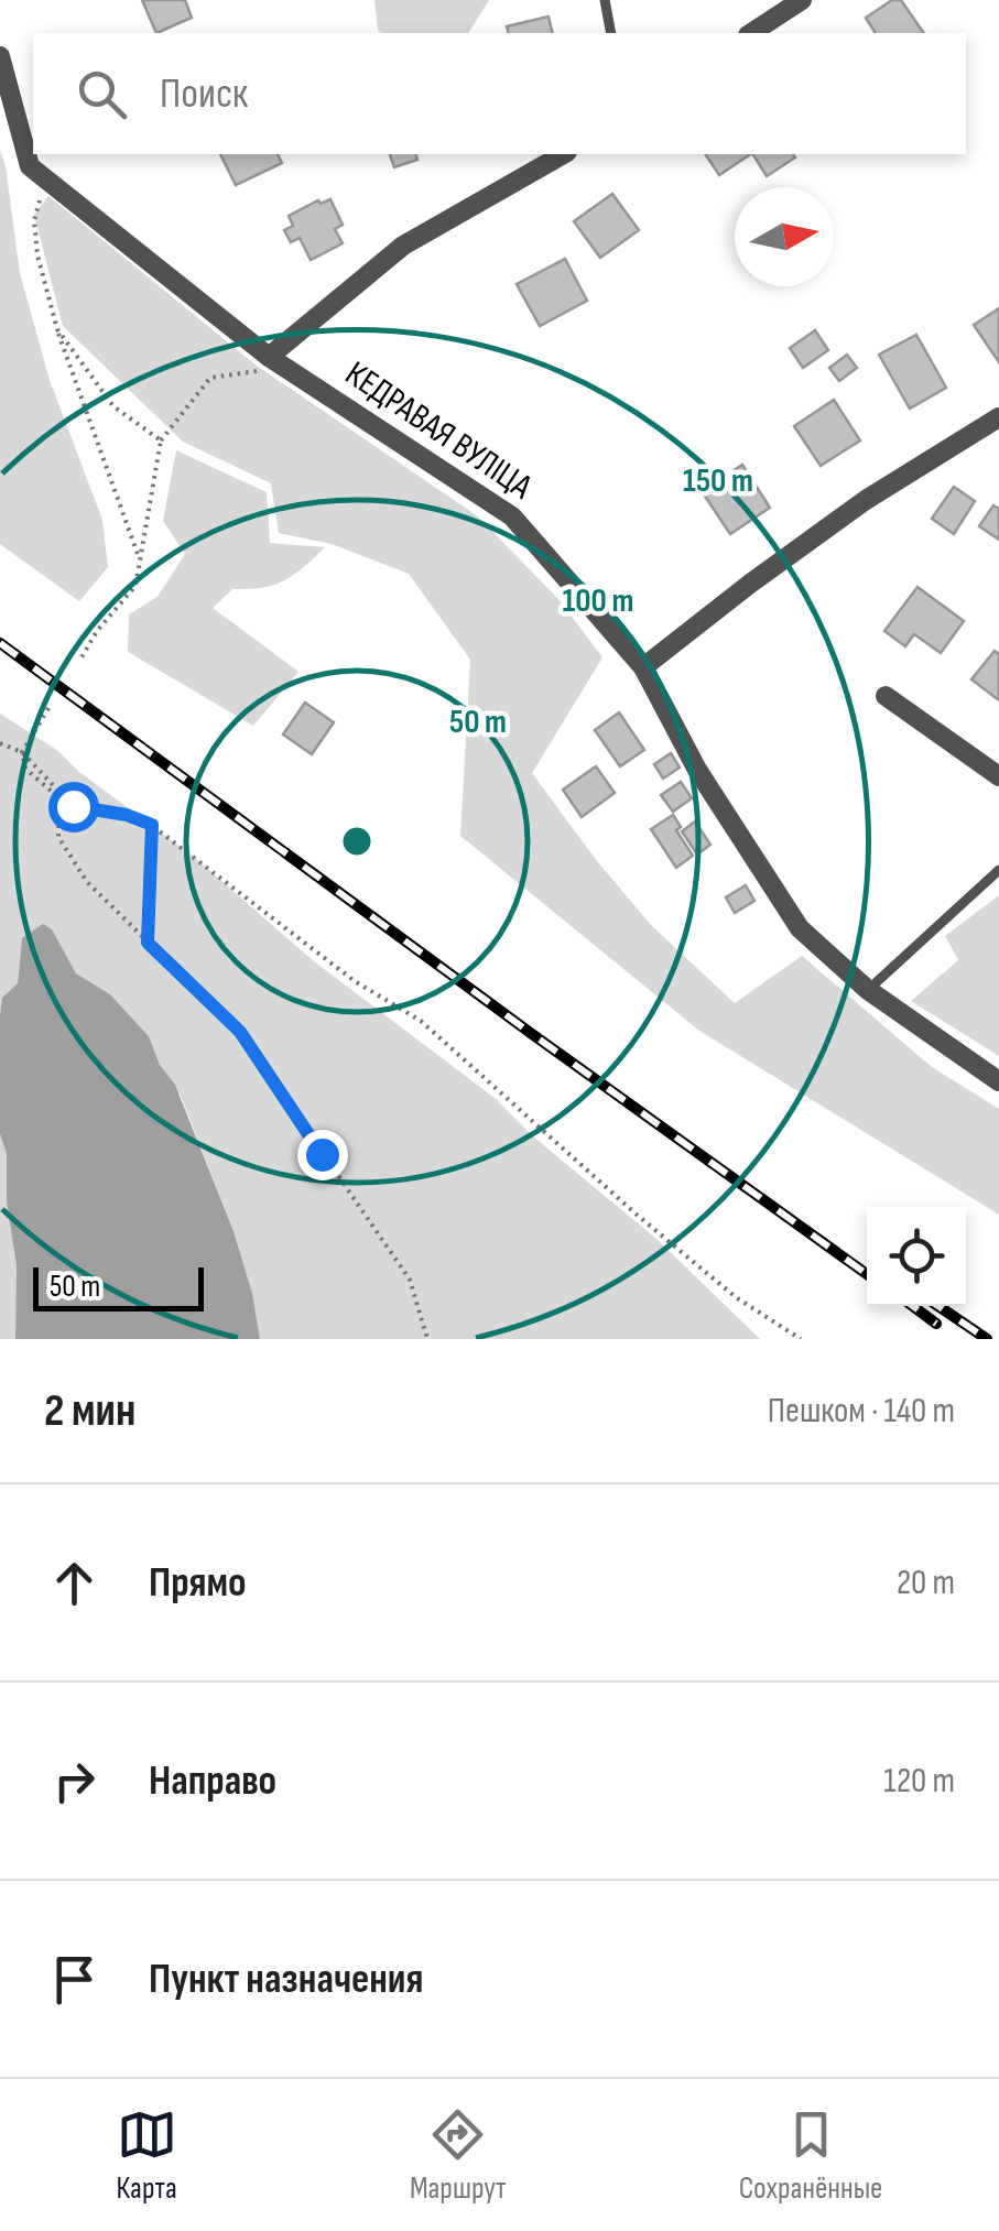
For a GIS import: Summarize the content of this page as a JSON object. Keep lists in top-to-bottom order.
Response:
{
  "streets": {
    "street": ["КЕДРАВАЯ ВУЛІЦА"]
  },
  "scale_bar": "50 m",
  "north": "right",
  "page": {
    "search": "Поиск",
    "scale": "50 m",
    "heading": ["2 мин", "Пешком · 140 m"],
    "list": [
      ["Прямо", "20 m"],
      ["Направо", "120 m"],
      "Пункт назначения"
    ],
    "nav": ["Карта", "Маршрут", "Сохранённые"]
  },
  "rings": ["150 m", "100 m", "50 m"]
}
